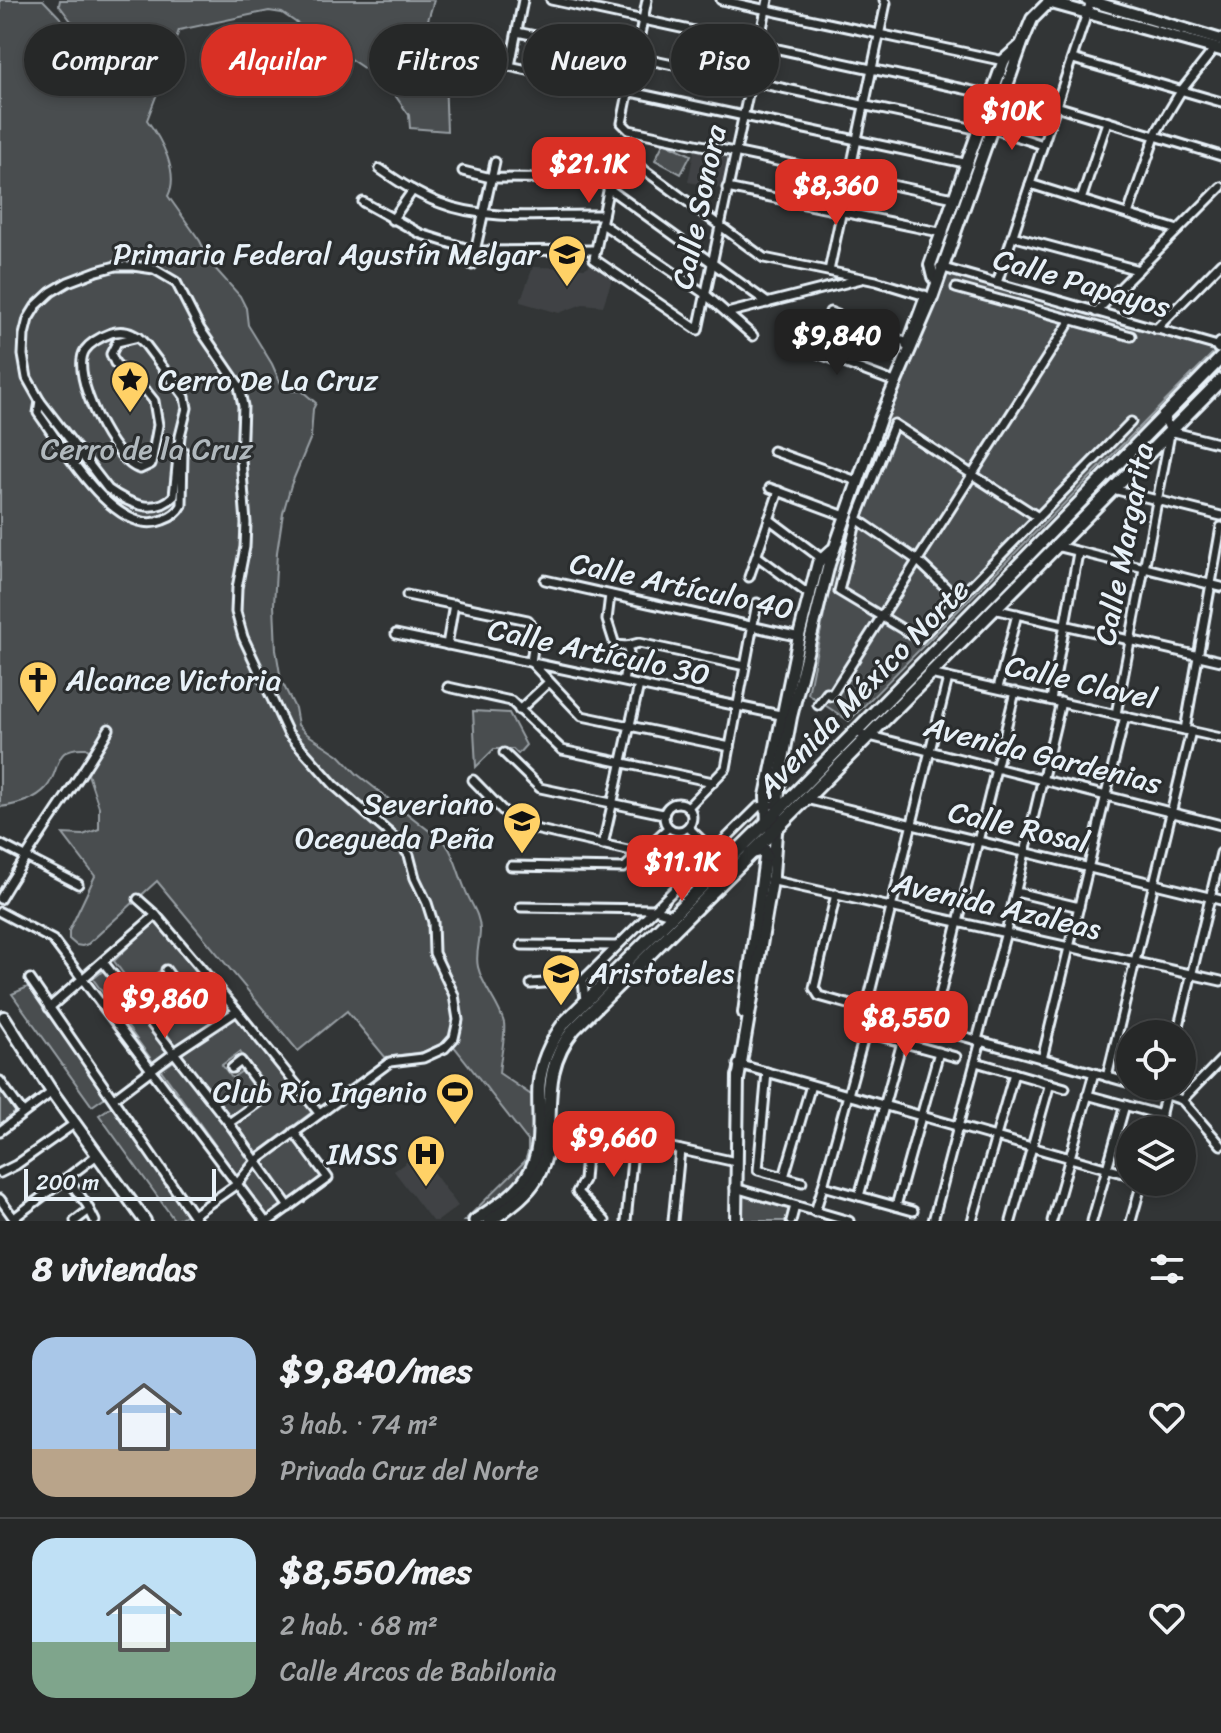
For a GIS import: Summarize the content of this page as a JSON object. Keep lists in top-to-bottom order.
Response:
{
  "streets": {
    "main road": ["Avenida México Norte"],
    "street": [
      "Calle Sonora",
      "Calle Papayos",
      "Calle Margarita",
      "Calle Artículo 40",
      "Calle Artículo 30",
      "Calle Clavel",
      "Avenida Gardenias",
      "Calle Rosal",
      "Avenida Azaleas"
    ]
  },
  "crossings": [
    ["Calle Papayos", "Avenida México Norte"],
    ["Calle Margarita", "Calle Clavel"],
    ["Calle Margarita", "Avenida México Norte"],
    ["Calle Margarita", "Avenida Gardenias"],
    ["Calle Margarita", "Calle Rosal"],
    ["Calle Margarita", "Avenida Azaleas"],
    ["Calle Clavel", "Avenida México Norte"],
    ["Avenida México Norte", "Avenida Gardenias"],
    ["Avenida México Norte", "Calle Rosal"]
  ],
  "parks": ["Cerro de la Cruz"],
  "places": {
    "school or university": ["Primaria Federal Agustín Melgar", "Severiano Ocegueda Peña", "Aristoteles"],
    "place": ["Cerro De La Cruz"],
    "church": ["Alcance Victoria"],
    "sports": ["Club Río Ingenio"],
    "hospital": ["IMSS"]
  },
  "scale_bar": "200 m",
  "page": {
    "chip": [
      "Comprar",
      "Alquilar",
      "Filtros",
      "Nuevo",
      "Piso"
    ],
    "price": [
      "$10K",
      "$21.1K",
      "$8,360",
      "$9,840",
      "$11.1K",
      "$9,860",
      "$8,550",
      "$9,660"
    ],
    "scale": "200 m",
    "heading": "8 viviendas",
    "list": [
      {
        "name": "$9,840/mes",
        "note": "3 hab. · 74 m² · Privada Cruz del Norte"
      },
      {
        "name": "$8,550/mes",
        "note": "2 hab. · 68 m² · Calle Arcos de Babilonia"
      }
    ]
  }
}
